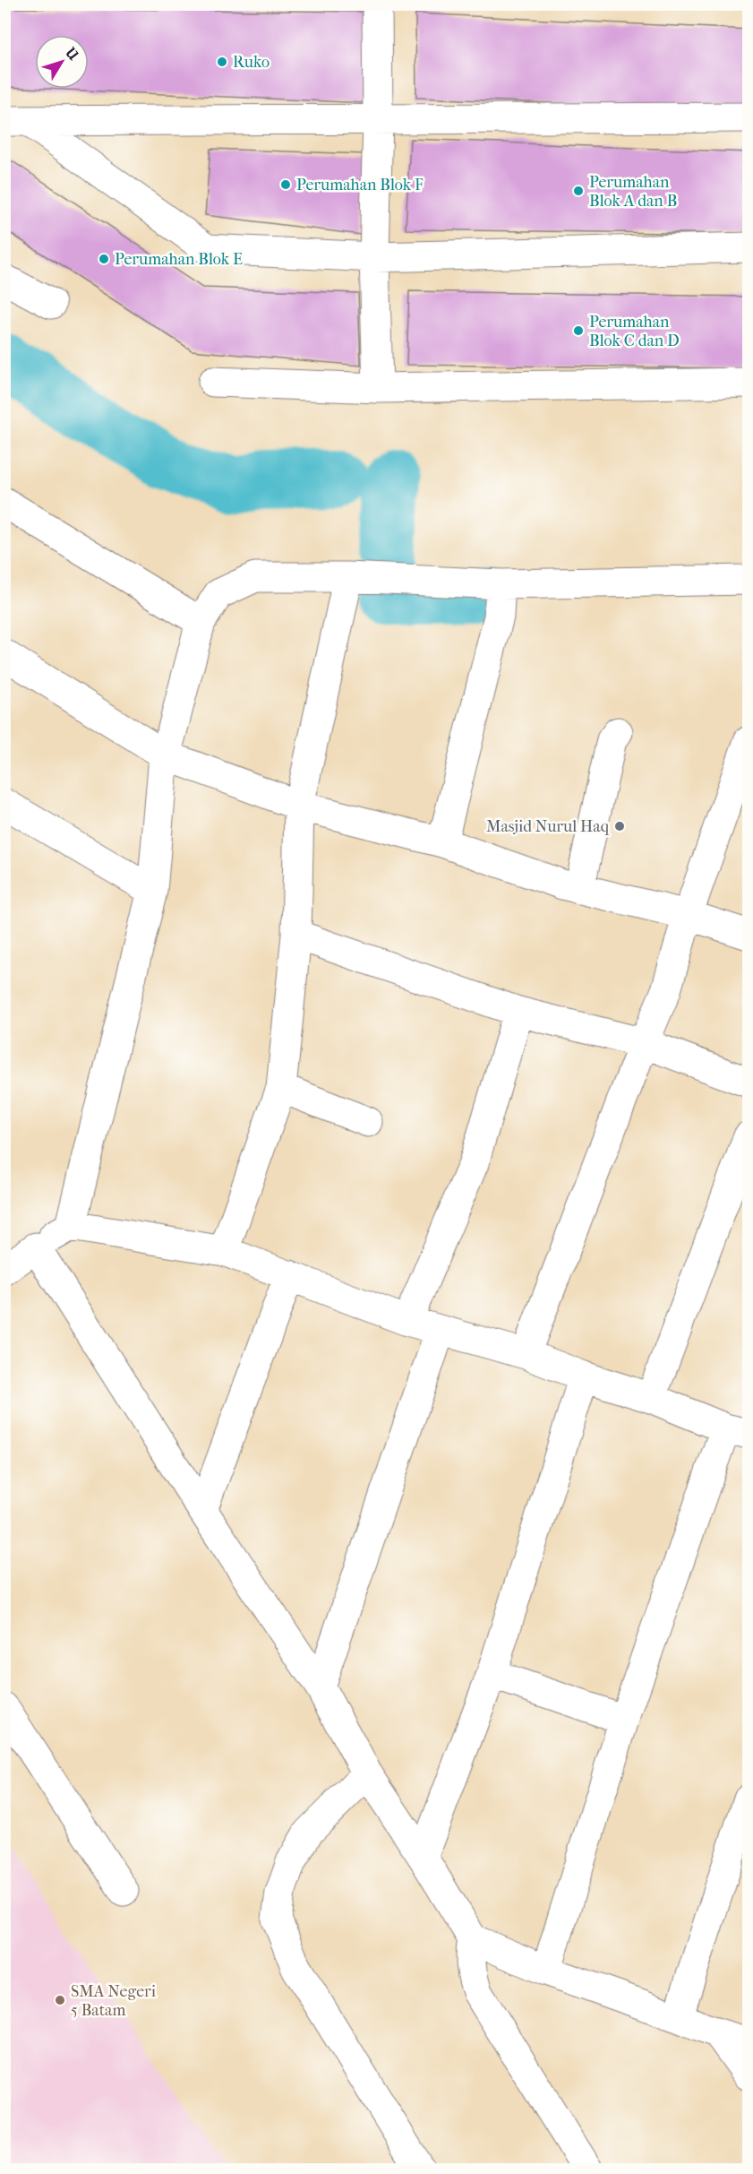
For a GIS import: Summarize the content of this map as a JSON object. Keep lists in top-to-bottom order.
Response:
{
  "places": [
    "Ruko",
    "Perumahan Blok F",
    "Perumahan Blok A dan B",
    "Perumahan Blok E",
    "Perumahan Blok C dan D",
    "Masjid Nurul Haq",
    "SMA Negeri 5 Batam"
  ],
  "north": "top right"
}
